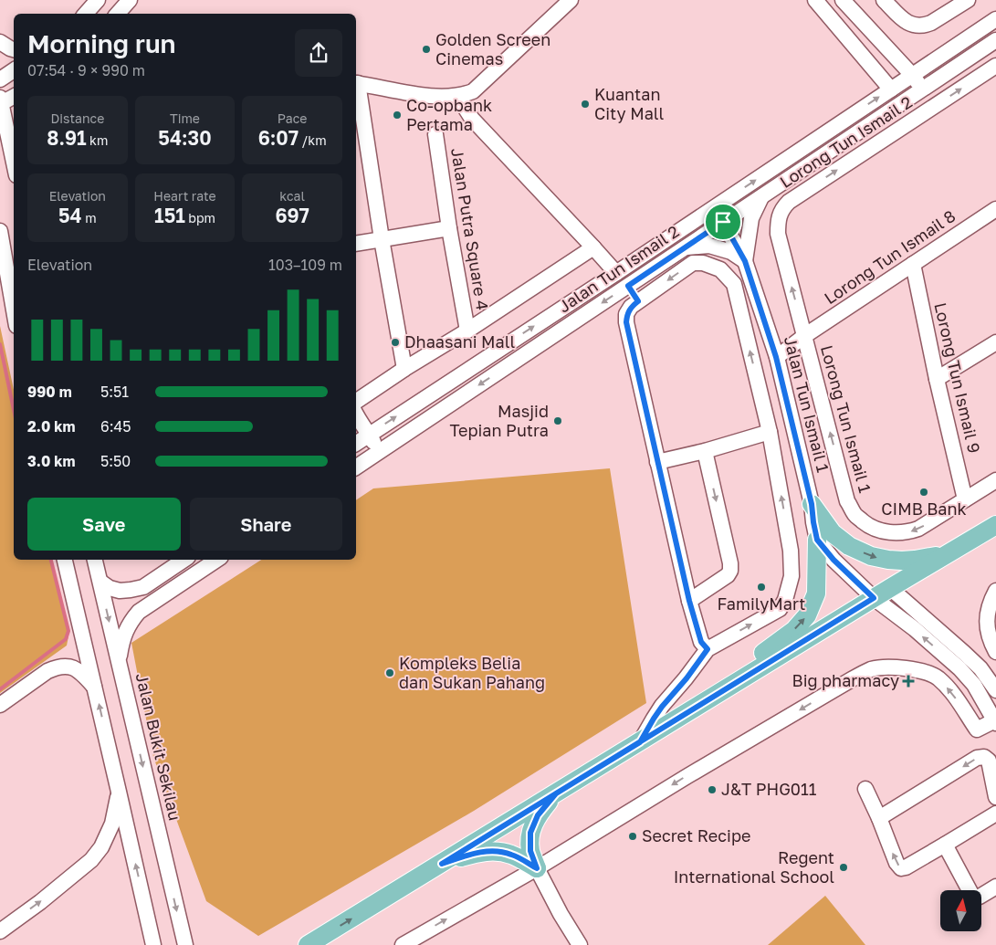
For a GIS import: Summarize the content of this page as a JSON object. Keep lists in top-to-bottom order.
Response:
{
  "streets": {
    "street": [
      "Lorong Tun Ismail 2",
      "Jalan Putra Square 4",
      "Lorong Tun Ismail 8",
      "Jalan Tun Ismail 2",
      "Lorong Tun Ismail 9",
      "Jalan Tun Ismail 1",
      "Lorong Tun Ismail 1",
      "Jalan Bukit Sekilau"
    ]
  },
  "crossings": [
    ["Lorong Tun Ismail 2", "Lorong Tun Ismail 8"],
    ["Lorong Tun Ismail 2", "Lorong Tun Ismail 1"],
    ["Lorong Tun Ismail 8", "Lorong Tun Ismail 9"],
    ["Lorong Tun Ismail 8", "Jalan Tun Ismail 1"],
    ["Lorong Tun Ismail 8", "Lorong Tun Ismail 1"],
    ["Jalan Tun Ismail 2", "Jalan Tun Ismail 1"],
    ["Lorong Tun Ismail 9", "Lorong Tun Ismail 1"]
  ],
  "one_way": ["Lorong Tun Ismail 2"],
  "places": {
    "other": [
      "Golden Screen Cinemas",
      "Kuantan City Mall",
      "Co-opbank Pertama",
      "Dhaasani Mall",
      "Masjid Tepian Putra",
      "CIMB Bank",
      "FamilyMart",
      "Kompleks Belia dan Sukan Pahang",
      "J&T PHG011",
      "Secret Recipe",
      "Regent International School"
    ],
    "health": ["Big pharmacy"]
  },
  "north": "top",
  "page": {
    "heading": ["Morning run", "07:54 · 9 × 990 m"],
    "stats": [
      ["Distance", "8.91 km"],
      ["Time", "54:30"],
      ["Pace", "6:07 /km"],
      ["Elevation", "54 m"],
      ["Heart rate", "151 bpm"],
      ["kcal", "697"]
    ],
    "chart": ["Elevation", "103–109 m"],
    "list": [
      {
        "name": "990 m",
        "note": "5:51"
      },
      {
        "name": "2.0 km",
        "note": "6:45"
      },
      {
        "name": "3.0 km",
        "note": "5:50"
      }
    ],
    "buttons": ["Save", "Share"]
  }
}
